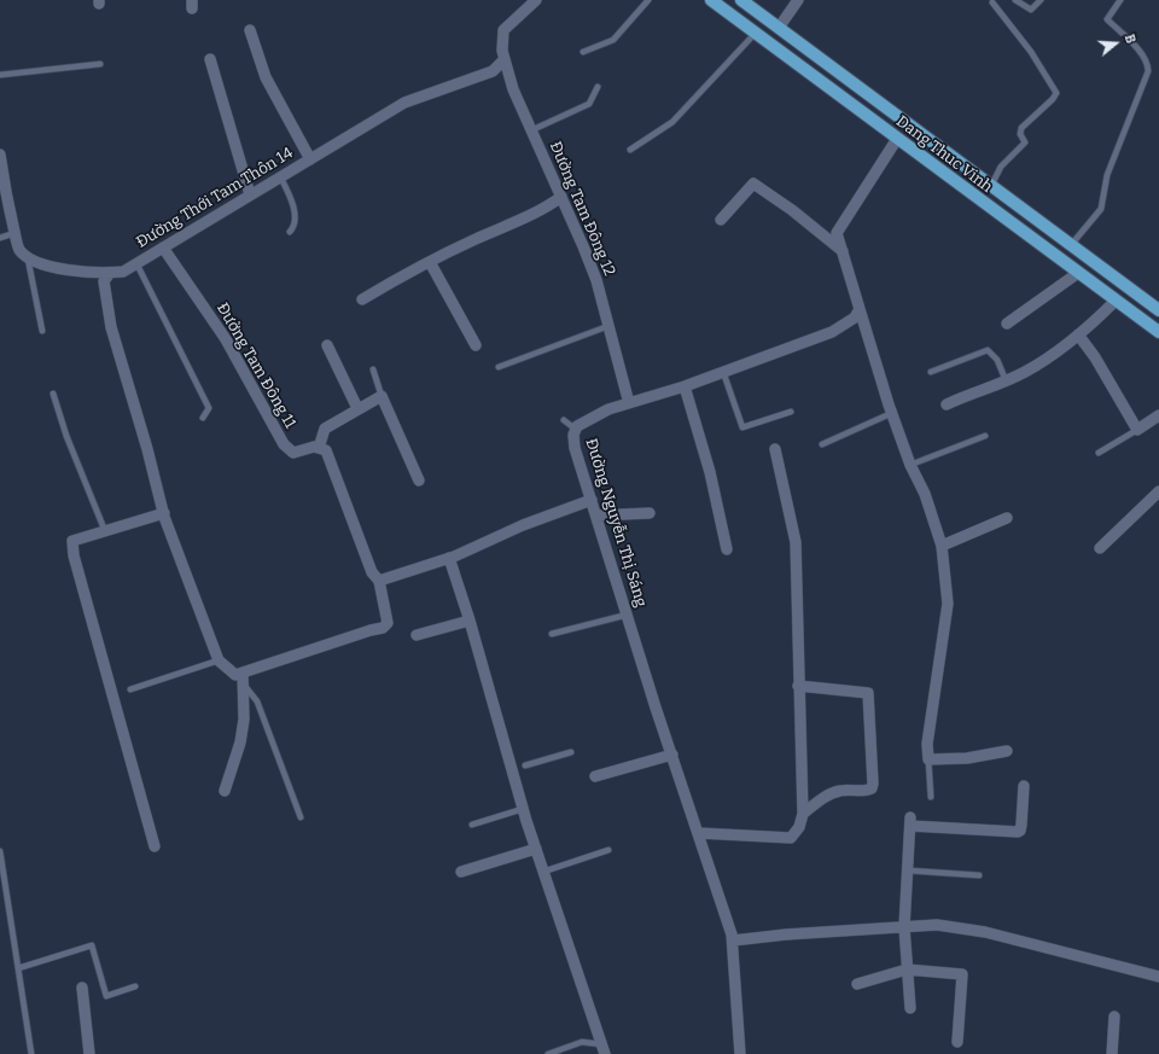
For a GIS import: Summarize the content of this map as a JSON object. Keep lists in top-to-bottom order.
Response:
{
  "streets": {
    "main road": ["Dang Thuc Vinh"],
    "street": [
      "Đường Thới Tam Thôn 14",
      "Đường Tam Đông 12",
      "Đường Tam Đông 11",
      "Đường Nguyễn Thị Sáng"
    ]
  },
  "crossings": [
    ["Đường Thới Tam Thôn 14", "Đường Tam Đông 12"],
    ["Đường Thới Tam Thôn 14", "Đường Tam Đông 11"],
    ["Đường Tam Đông 12", "Đường Nguyễn Thị Sáng"]
  ],
  "north": "right"
}
